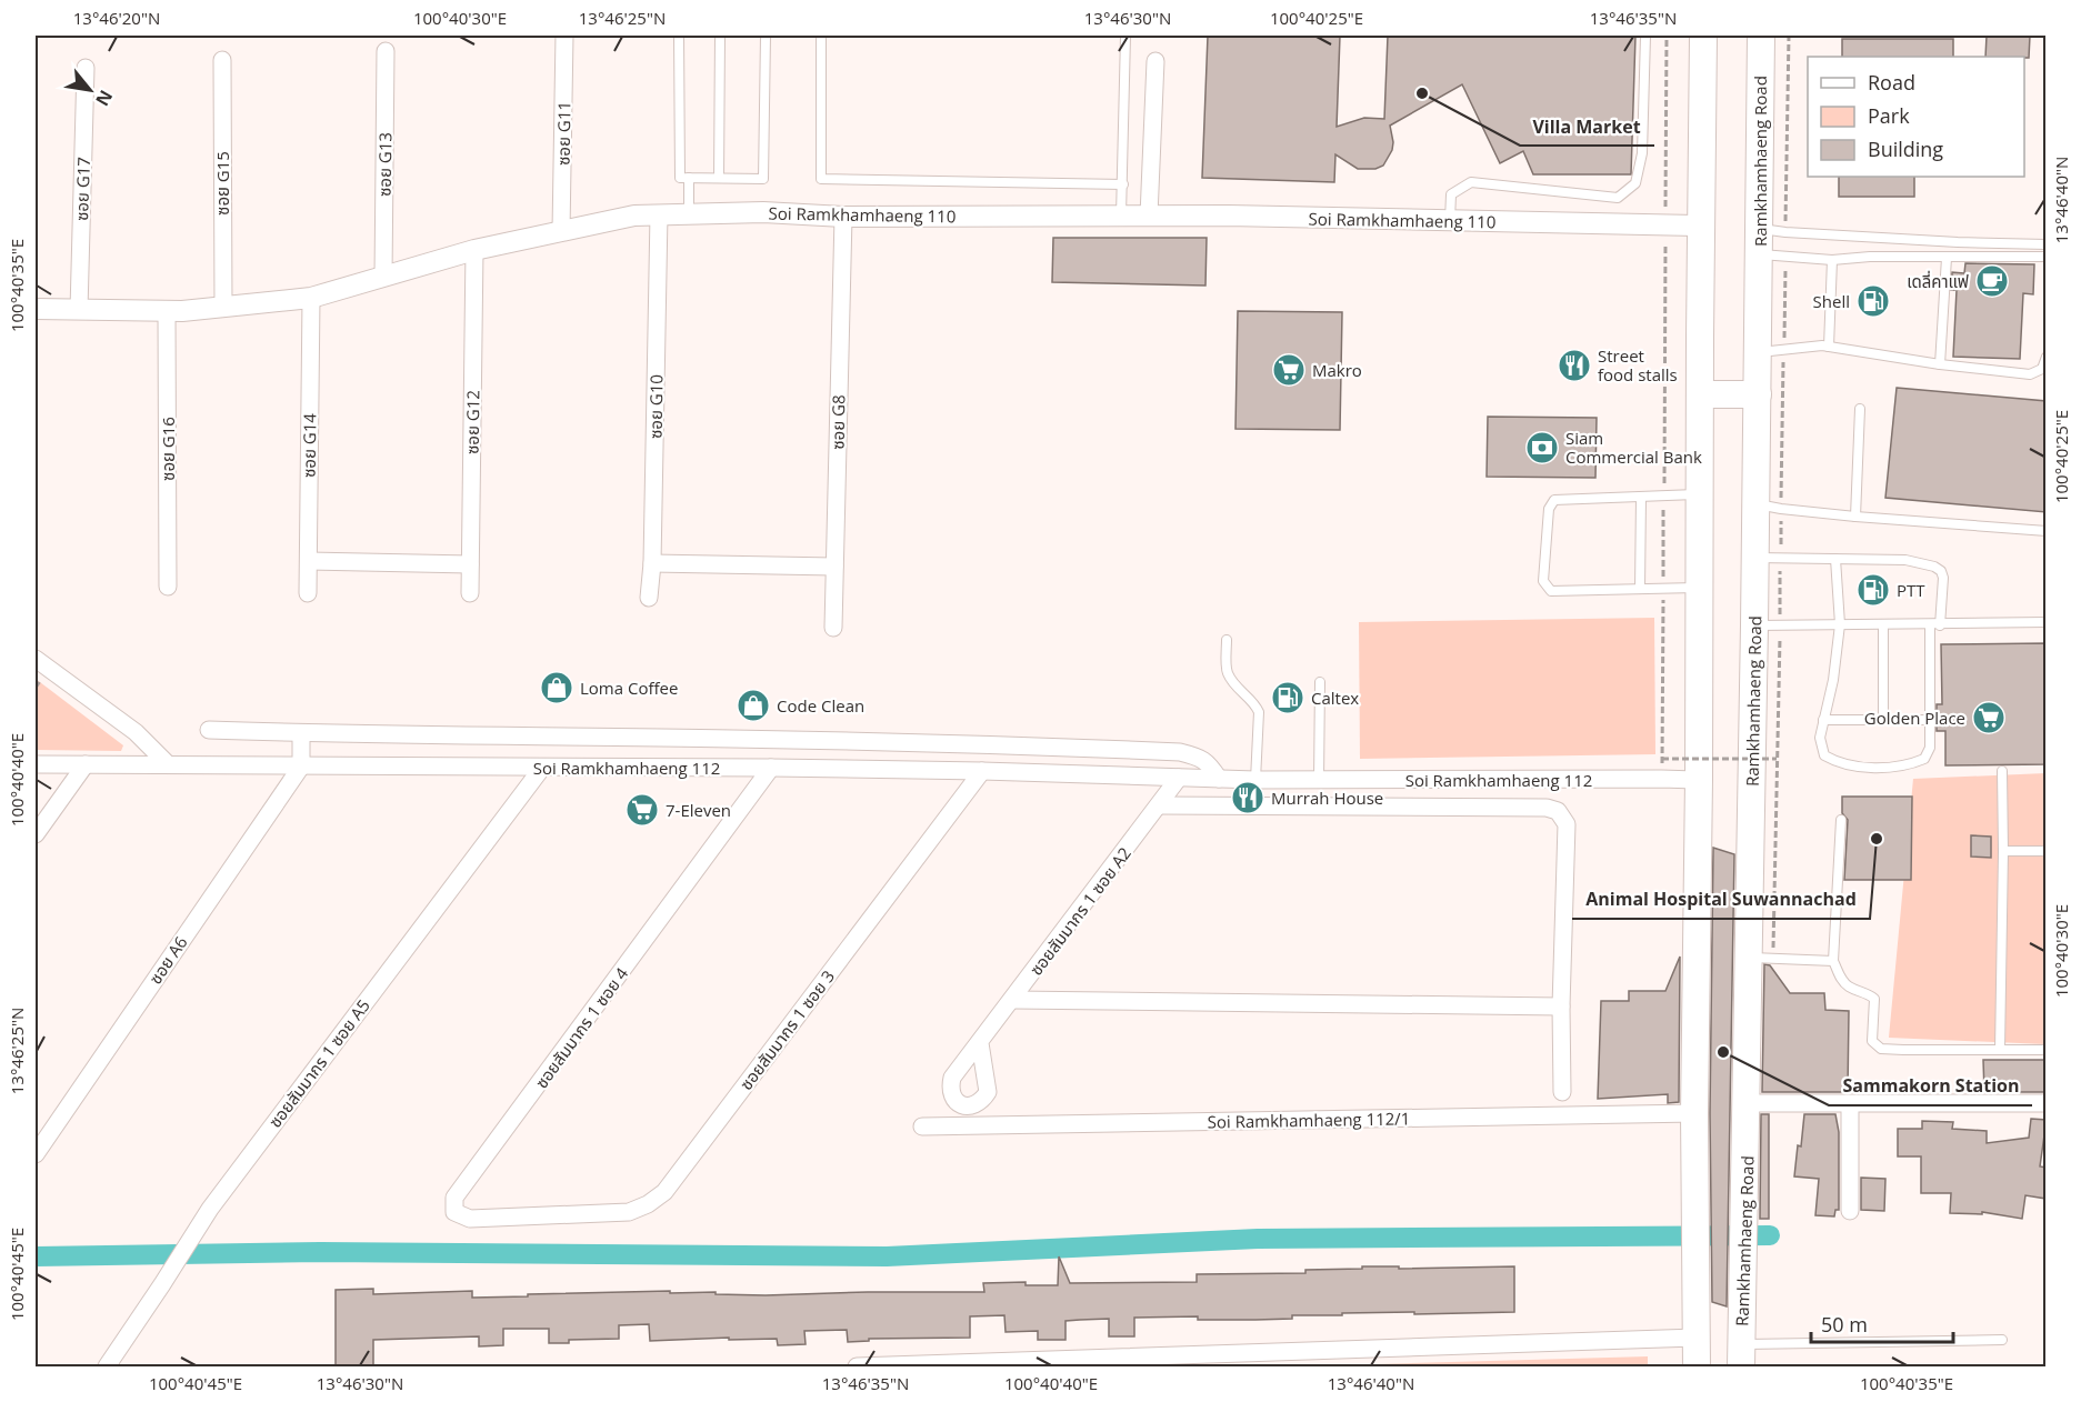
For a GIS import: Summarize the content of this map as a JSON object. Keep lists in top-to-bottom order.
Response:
{
  "streets": {
    "main road": ["Ramkhamhaeng Road"],
    "street": [
      "ซอย G11",
      "ซอย G13",
      "ซอย G15",
      "ซอย G17",
      "Soi Ramkhamhaeng 110",
      "ซอย G10",
      "ซอย G12",
      "ซอย G8",
      "ซอย G14",
      "ซอย G16",
      "Soi Ramkhamhaeng 112",
      "ซอยสัมมากร 1 ซอย A2",
      "ซอย A6",
      "ซอยสัมมากร 1 ซอย 4",
      "ซอยสัมมากร 1 ซอย 3",
      "ซอยสัมมากร 1 ซอย A5",
      "Soi Ramkhamhaeng 112/1"
    ]
  },
  "crossings": [
    ["ซอย G11", "Soi Ramkhamhaeng 110"],
    ["ซอย G13", "Soi Ramkhamhaeng 110"],
    ["ซอย G15", "Soi Ramkhamhaeng 110"],
    ["ซอย G17", "Soi Ramkhamhaeng 110"],
    ["Soi Ramkhamhaeng 110", "ซอย G10"],
    ["Soi Ramkhamhaeng 110", "ซอย G12"],
    ["Soi Ramkhamhaeng 110", "ซอย G8"],
    ["Soi Ramkhamhaeng 110", "ซอย G14"],
    ["Soi Ramkhamhaeng 110", "ซอย G16"],
    ["Soi Ramkhamhaeng 112", "ซอยสัมมากร 1 ซอย A2"],
    ["Soi Ramkhamhaeng 112", "ซอย A6"],
    ["Soi Ramkhamhaeng 112", "ซอยสัมมากร 1 ซอย 4"],
    ["Soi Ramkhamhaeng 112", "ซอยสัมมากร 1 ซอย 3"],
    ["Soi Ramkhamhaeng 112", "ซอยสัมมากร 1 ซอย A5"],
    ["ซอยสัมมากร 1 ซอย 4", "ซอยสัมมากร 1 ซอย 3"]
  ],
  "places": {
    "other": ["Villa Market", "Animal Hospital Suwannachad", "Sammakorn Station"],
    "cafe": ["เดลี่คาแฟ"],
    "fuel station": ["Shell", "PTT", "Caltex"],
    "restaurant": ["Street food stalls", "Murrah House"],
    "supermarket": ["Makro", "Golden Place", "7-Eleven"],
    "bank": ["Siam Commercial Bank"],
    "shop": ["Loma Coffee", "Code Clean"]
  },
  "legend": ["Road", "Park", "Building"],
  "scale_bar": "50 m",
  "north": "bottom right",
  "coordinates": [
    "13°46'20\"N",
    "100°40'30\"E",
    "13°46'25\"N",
    "13°46'30\"N",
    "100°40'25\"E",
    "13°46'35\"N",
    "13°46'40\"N",
    "100°40'35\"E",
    "100°40'40\"E",
    "100°40'45\"E"
  ]
}
